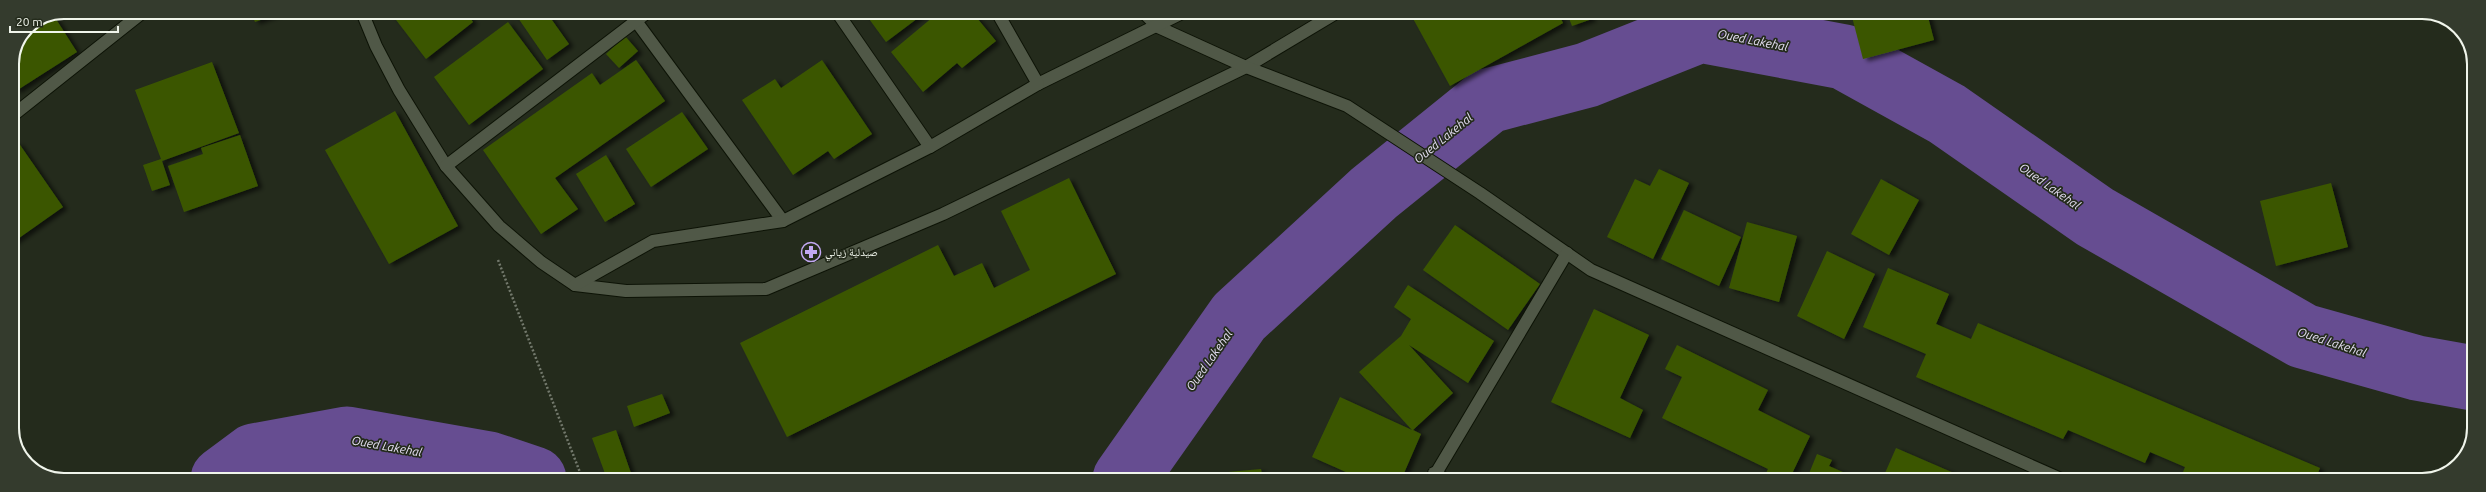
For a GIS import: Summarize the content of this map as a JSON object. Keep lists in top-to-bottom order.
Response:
{
  "water": ["Oued Lakehal"],
  "places": {
    "pharmacy": ["صيدلية زياني"]
  },
  "scale_bar": "20 m"
}
